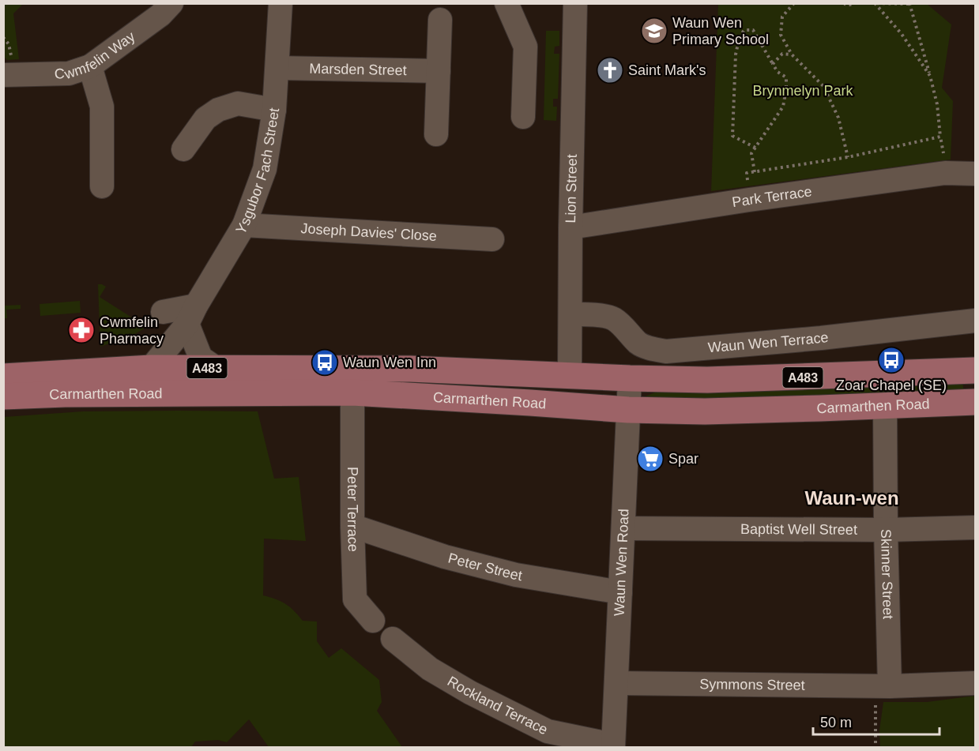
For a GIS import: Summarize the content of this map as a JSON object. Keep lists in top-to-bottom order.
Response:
{
  "streets": {
    "main road": ["A483", "Carmarthen Road"],
    "street": [
      "Cwmfelin Way",
      "Marsden Street",
      "Ysgubor Fach Street",
      "Lion Street",
      "Park Terrace",
      "Joseph Davies' Close",
      "Waun Wen Terrace",
      "Peter Terrace",
      "Baptist Well Street",
      "Waun Wen Road",
      "Peter Street",
      "Skinner Street",
      "Symmons Street",
      "Rockland Terrace"
    ]
  },
  "crossings": [
    ["Marsden Street", "Ysgubor Fach Street"],
    ["Ysgubor Fach Street", "Joseph Davies' Close"],
    ["Ysgubor Fach Street", "Carmarthen Road"],
    ["Lion Street", "Park Terrace"],
    ["Lion Street", "Waun Wen Terrace"],
    ["Lion Street", "Carmarthen Road"],
    ["Carmarthen Road", "Peter Terrace"],
    ["Carmarthen Road", "Waun Wen Road"],
    ["Carmarthen Road", "Skinner Street"],
    ["Peter Terrace", "Peter Street"],
    ["Baptist Well Street", "Waun Wen Road"],
    ["Baptist Well Street", "Skinner Street"],
    ["Waun Wen Road", "Peter Street"],
    ["Waun Wen Road", "Symmons Street"],
    ["Waun Wen Road", "Rockland Terrace"],
    ["Skinner Street", "Symmons Street"]
  ],
  "districts": ["Waun-wen"],
  "parks": ["Brynmelyn Park"],
  "places": {
    "school or university": ["Waun Wen Primary School"],
    "church": ["Saint Mark's"],
    "pharmacy": ["Cwmfelin Pharmacy"],
    "bus stop": ["Zoar Chapel (SE)", "Waun Wen Inn"],
    "supermarket": ["Spar"]
  },
  "scale_bar": "50 m"
}
